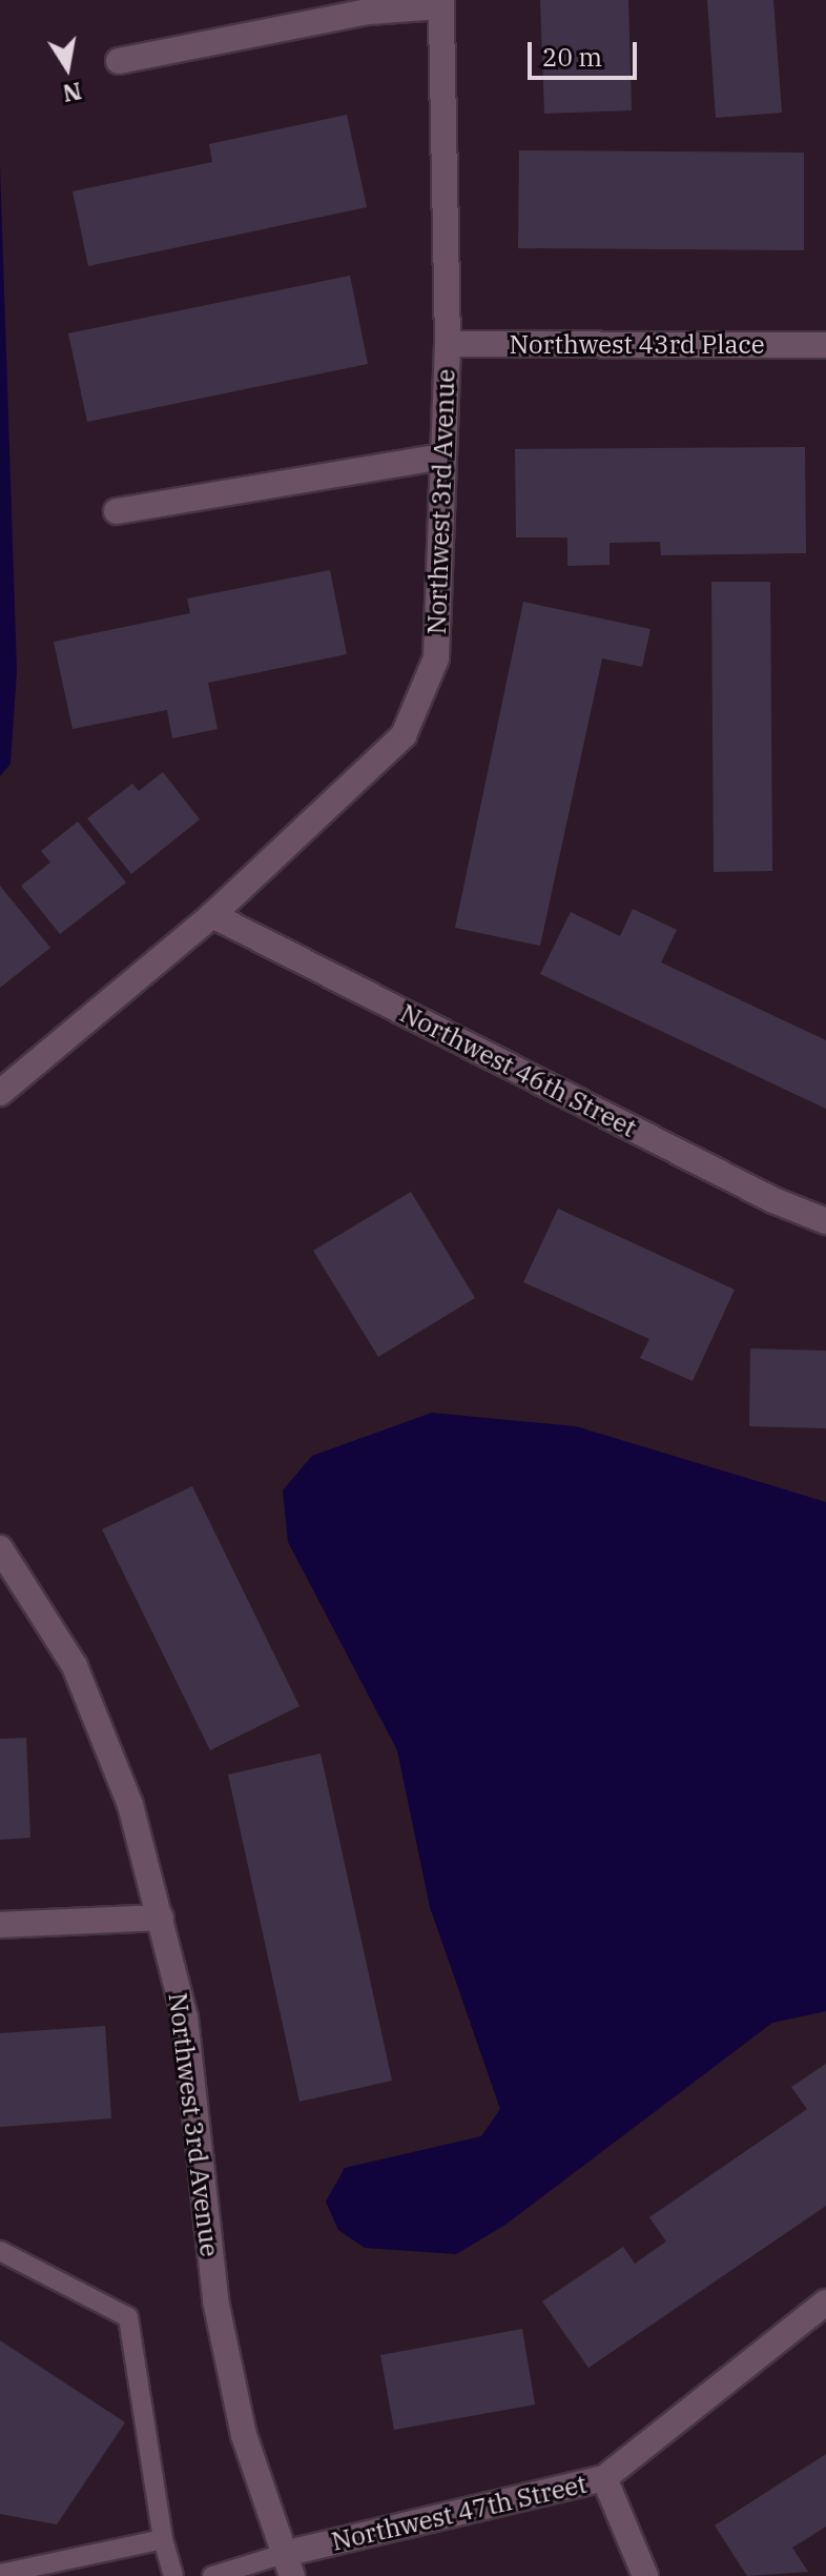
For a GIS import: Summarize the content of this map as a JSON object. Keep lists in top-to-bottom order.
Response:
{
  "streets": {
    "street": [
      "Northwest 43rd Place",
      "Northwest 3rd Avenue",
      "Northwest 46th Street",
      "Northwest 47th Street"
    ]
  },
  "crossings": [
    ["Northwest 43rd Place", "Northwest 3rd Avenue"],
    ["Northwest 3rd Avenue", "Northwest 46th Street"],
    ["Northwest 3rd Avenue", "Northwest 47th Street"]
  ],
  "scale_bar": "20 m",
  "north": "bottom"
}
